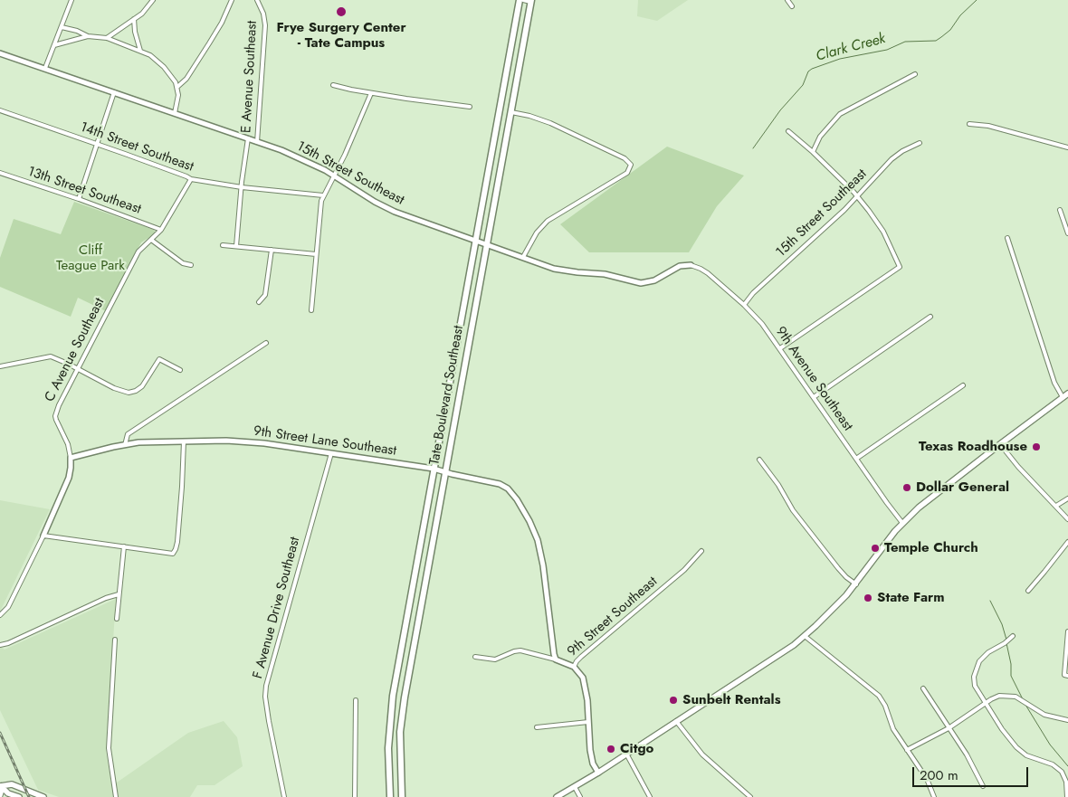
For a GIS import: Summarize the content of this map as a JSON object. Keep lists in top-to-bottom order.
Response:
{
  "streets": {
    "main road": ["Tate Boulevard Southeast"],
    "street": [
      "E Avenue Southeast",
      "14th Street Southeast",
      "15th Street Southeast",
      "13th Street Southeast",
      "C Avenue Southeast",
      "9th Avenue Southeast",
      "9th Street Lane Southeast",
      "F Avenue Drive Southeast",
      "9th Street Southeast"
    ]
  },
  "crossings": [
    ["E Avenue Southeast", "14th Street Southeast"],
    ["E Avenue Southeast", "15th Street Southeast"],
    ["14th Street Southeast", "C Avenue Southeast"],
    ["15th Street Southeast", "9th Avenue Southeast"],
    ["15th Street Southeast", "Tate Boulevard Southeast"],
    ["13th Street Southeast", "C Avenue Southeast"],
    ["C Avenue Southeast", "9th Street Lane Southeast"],
    ["Tate Boulevard Southeast", "9th Street Lane Southeast"],
    ["9th Street Lane Southeast", "F Avenue Drive Southeast"],
    ["9th Street Lane Southeast", "9th Street Southeast"]
  ],
  "water": ["Clark Creek"],
  "parks": ["Cliff Teague Park"],
  "places": [
    "Frye Surgery Center - Tate Campus",
    "Texas Roadhouse",
    "Dollar General",
    "Temple Church",
    "State Farm",
    "Sunbelt Rentals",
    "Citgo"
  ],
  "scale_bar": "200 m"
}
